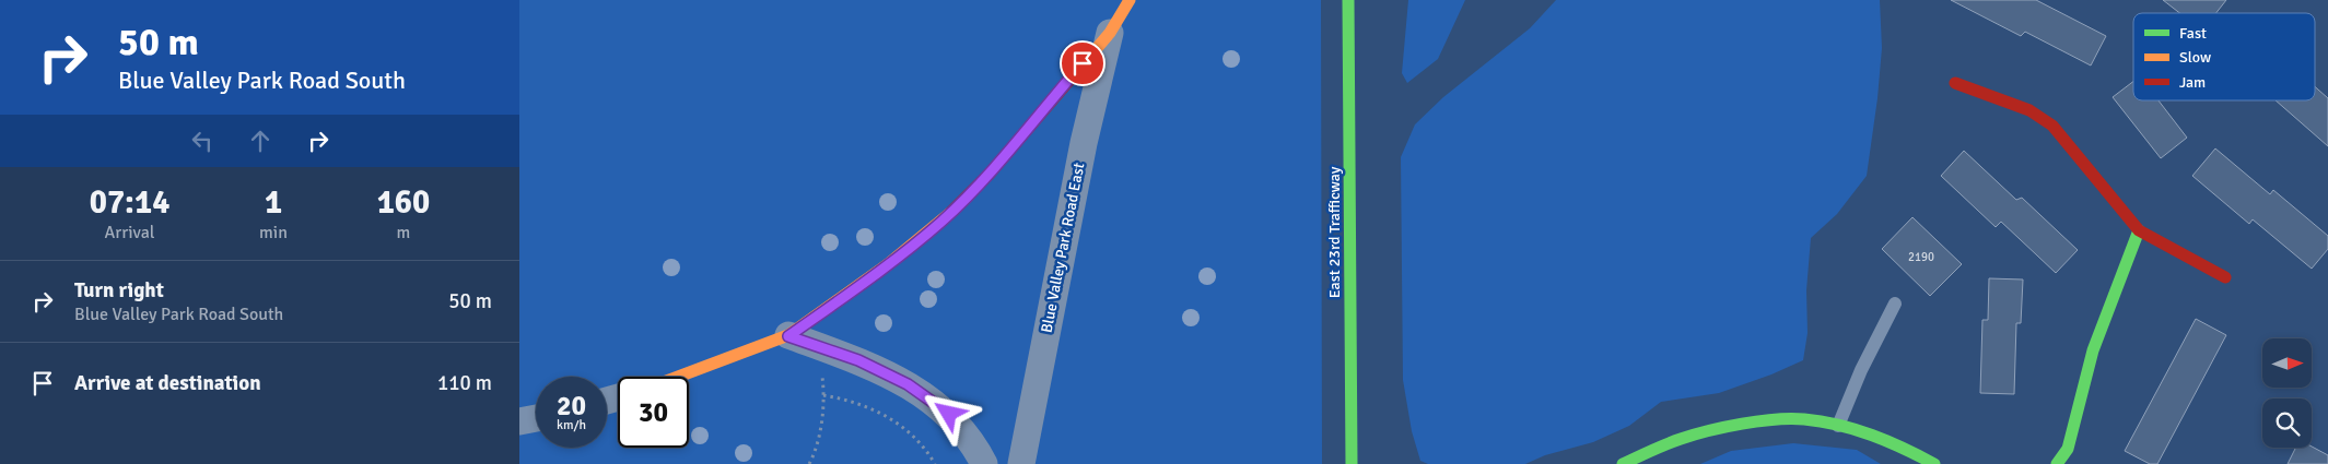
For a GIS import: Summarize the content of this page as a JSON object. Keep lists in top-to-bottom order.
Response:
{
  "streets": {
    "street": ["East 23rd Trafficway", "Blue Valley Park Road East"]
  },
  "house_numbers": ["2190"],
  "legend": ["Fast", "Slow", "Jam"],
  "north": "right",
  "page": {
    "turn": ["50 m", "Blue Valley Park Road South"],
    "eta": [
      "07:14",
      "Arrival",
      "1",
      "min",
      "160",
      "m"
    ],
    "list": [
      {
        "name": "Turn right",
        "note": "Blue Valley Park Road South",
        "value": "50 m"
      },
      {
        "name": "Arrive at destination",
        "value": "110 m"
      }
    ],
    "speed": "20 km/h",
    "limit": "30"
  }
}
